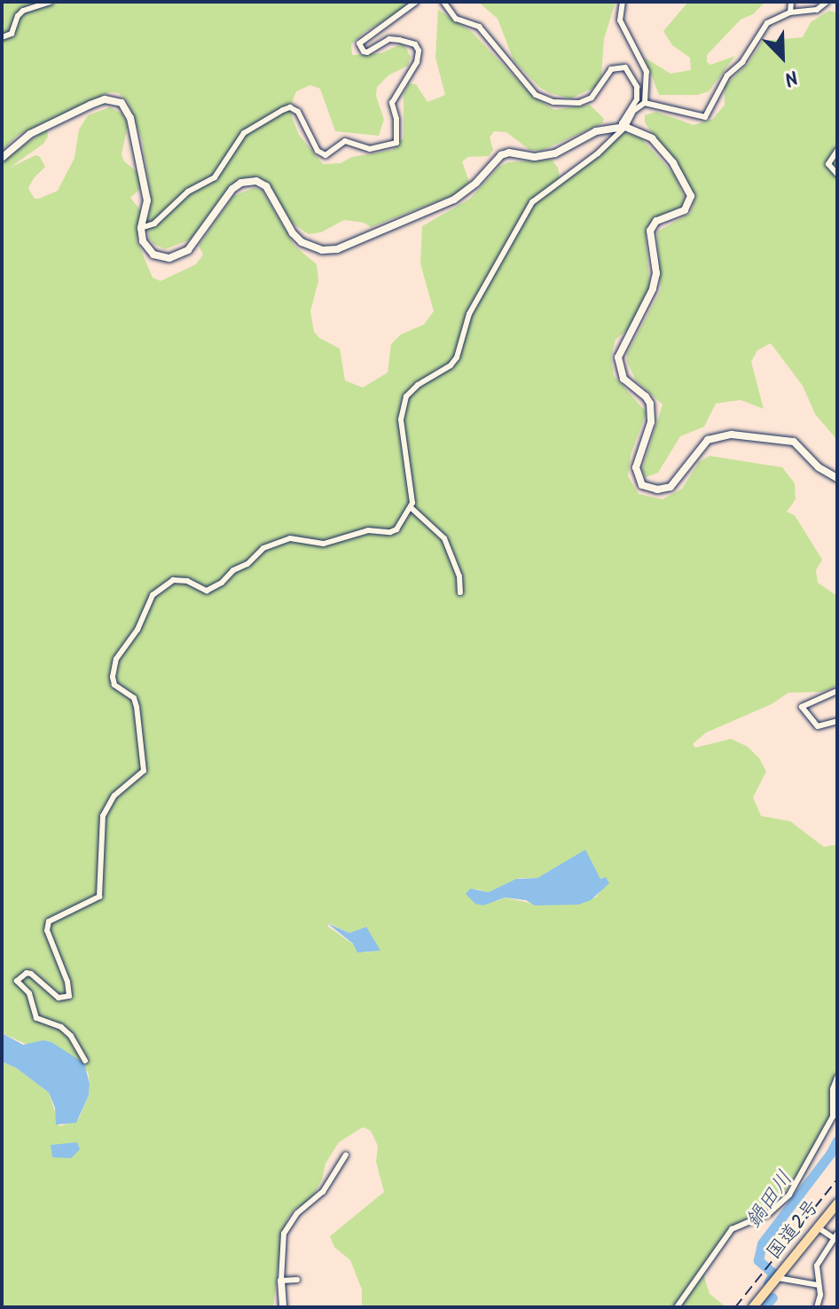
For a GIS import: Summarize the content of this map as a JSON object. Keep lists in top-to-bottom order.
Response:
{
  "streets": {
    "highway": ["国道2号"]
  },
  "water": ["鍋田川"],
  "north": "bottom right"
}
